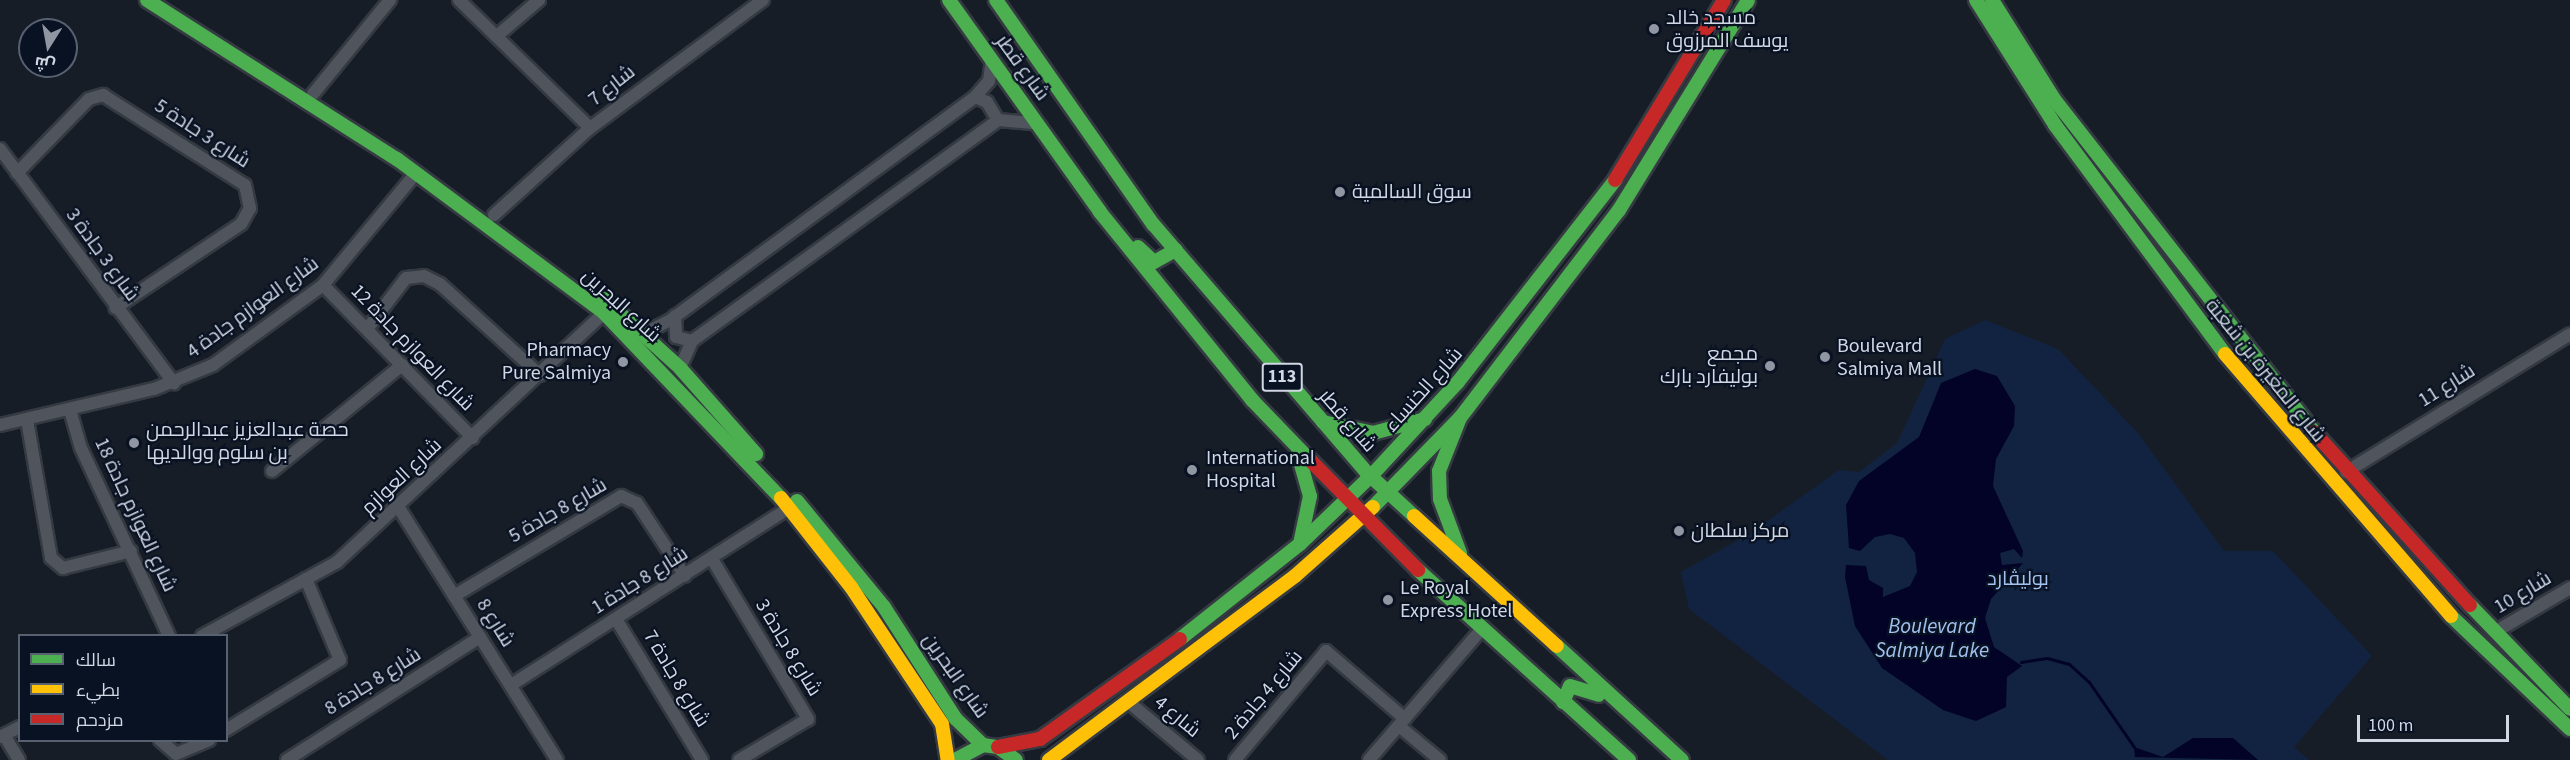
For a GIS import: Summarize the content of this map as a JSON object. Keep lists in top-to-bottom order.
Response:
{
  "streets": {
    "main road": [
      "شارع قطر",
      "شارع البحرين",
      "شارع المغيرة بن شعبة",
      "113",
      "شارع الخنساء"
    ],
    "street": [
      "شارع 7",
      "شارع 3 جادة 5",
      "شارع 3 جادة 3",
      "شارع العوازم جادة 4",
      "شارع العوازم جادة 12",
      "شارع 11",
      "شارع العوازم",
      "شارع 8 جادة 5",
      "شارع العوازم جادة 18",
      "شارع 8 جادة 1",
      "شارع 10",
      "شارع 8",
      "شارع 8 جادة 3",
      "شارع 8 جادة 7",
      "شارع 8 جادة 8",
      "شارع 4 جادة 2",
      "شارع 4"
    ]
  },
  "crossings": [
    ["شارع قطر", "شارع الخنساء"],
    ["شارع 7", "شارع البحرين"],
    ["شارع 3 جادة 5", "شارع 3 جادة 3"],
    ["شارع 3 جادة 3", "شارع العوازم جادة 4"],
    ["شارع البحرين", "شارع العوازم جادة 4"],
    ["شارع البحرين", "شارع العوازم"],
    ["شارع البحرين", "شارع 8 جادة 1"],
    ["شارع العوازم جادة 4", "شارع العوازم جادة 12"],
    ["شارع العوازم جادة 4", "شارع العوازم جادة 18"],
    ["شارع العوازم جادة 12", "شارع العوازم"],
    ["شارع المغيرة بن شعبة", "شارع 11"],
    ["شارع المغيرة بن شعبة", "شارع 10"],
    ["شارع العوازم", "شارع 8"],
    ["شارع 8 جادة 5", "شارع 8 جادة 1"],
    ["شارع 8 جادة 5", "شارع 8"],
    ["شارع 8 جادة 1", "شارع 8"],
    ["شارع 8 جادة 1", "شارع 8 جادة 3"],
    ["شارع 8 جادة 1", "شارع 8 جادة 7"],
    ["شارع 8", "شارع 8 جادة 8"]
  ],
  "water": ["Boulevard Salmiya Lake"],
  "parks": ["بوليڤارد"],
  "places": [
    "مسجد خالد يوسف المرزوق",
    "سوق السالمية",
    "Boulevard Salmiya Mall",
    "Pharmacy Pure Salmiya",
    "مجمع بوليفارد بارك",
    "حصة عبدالعزيز عبدالرحمن بن سلوم ووالديها",
    "International Hospital",
    "مركز سلطان",
    "Le Royal Express Hotel"
  ],
  "legend": ["سالك", "بطيء", "مزدحم"],
  "scale_bar": "100 m",
  "north": "bottom"
}
